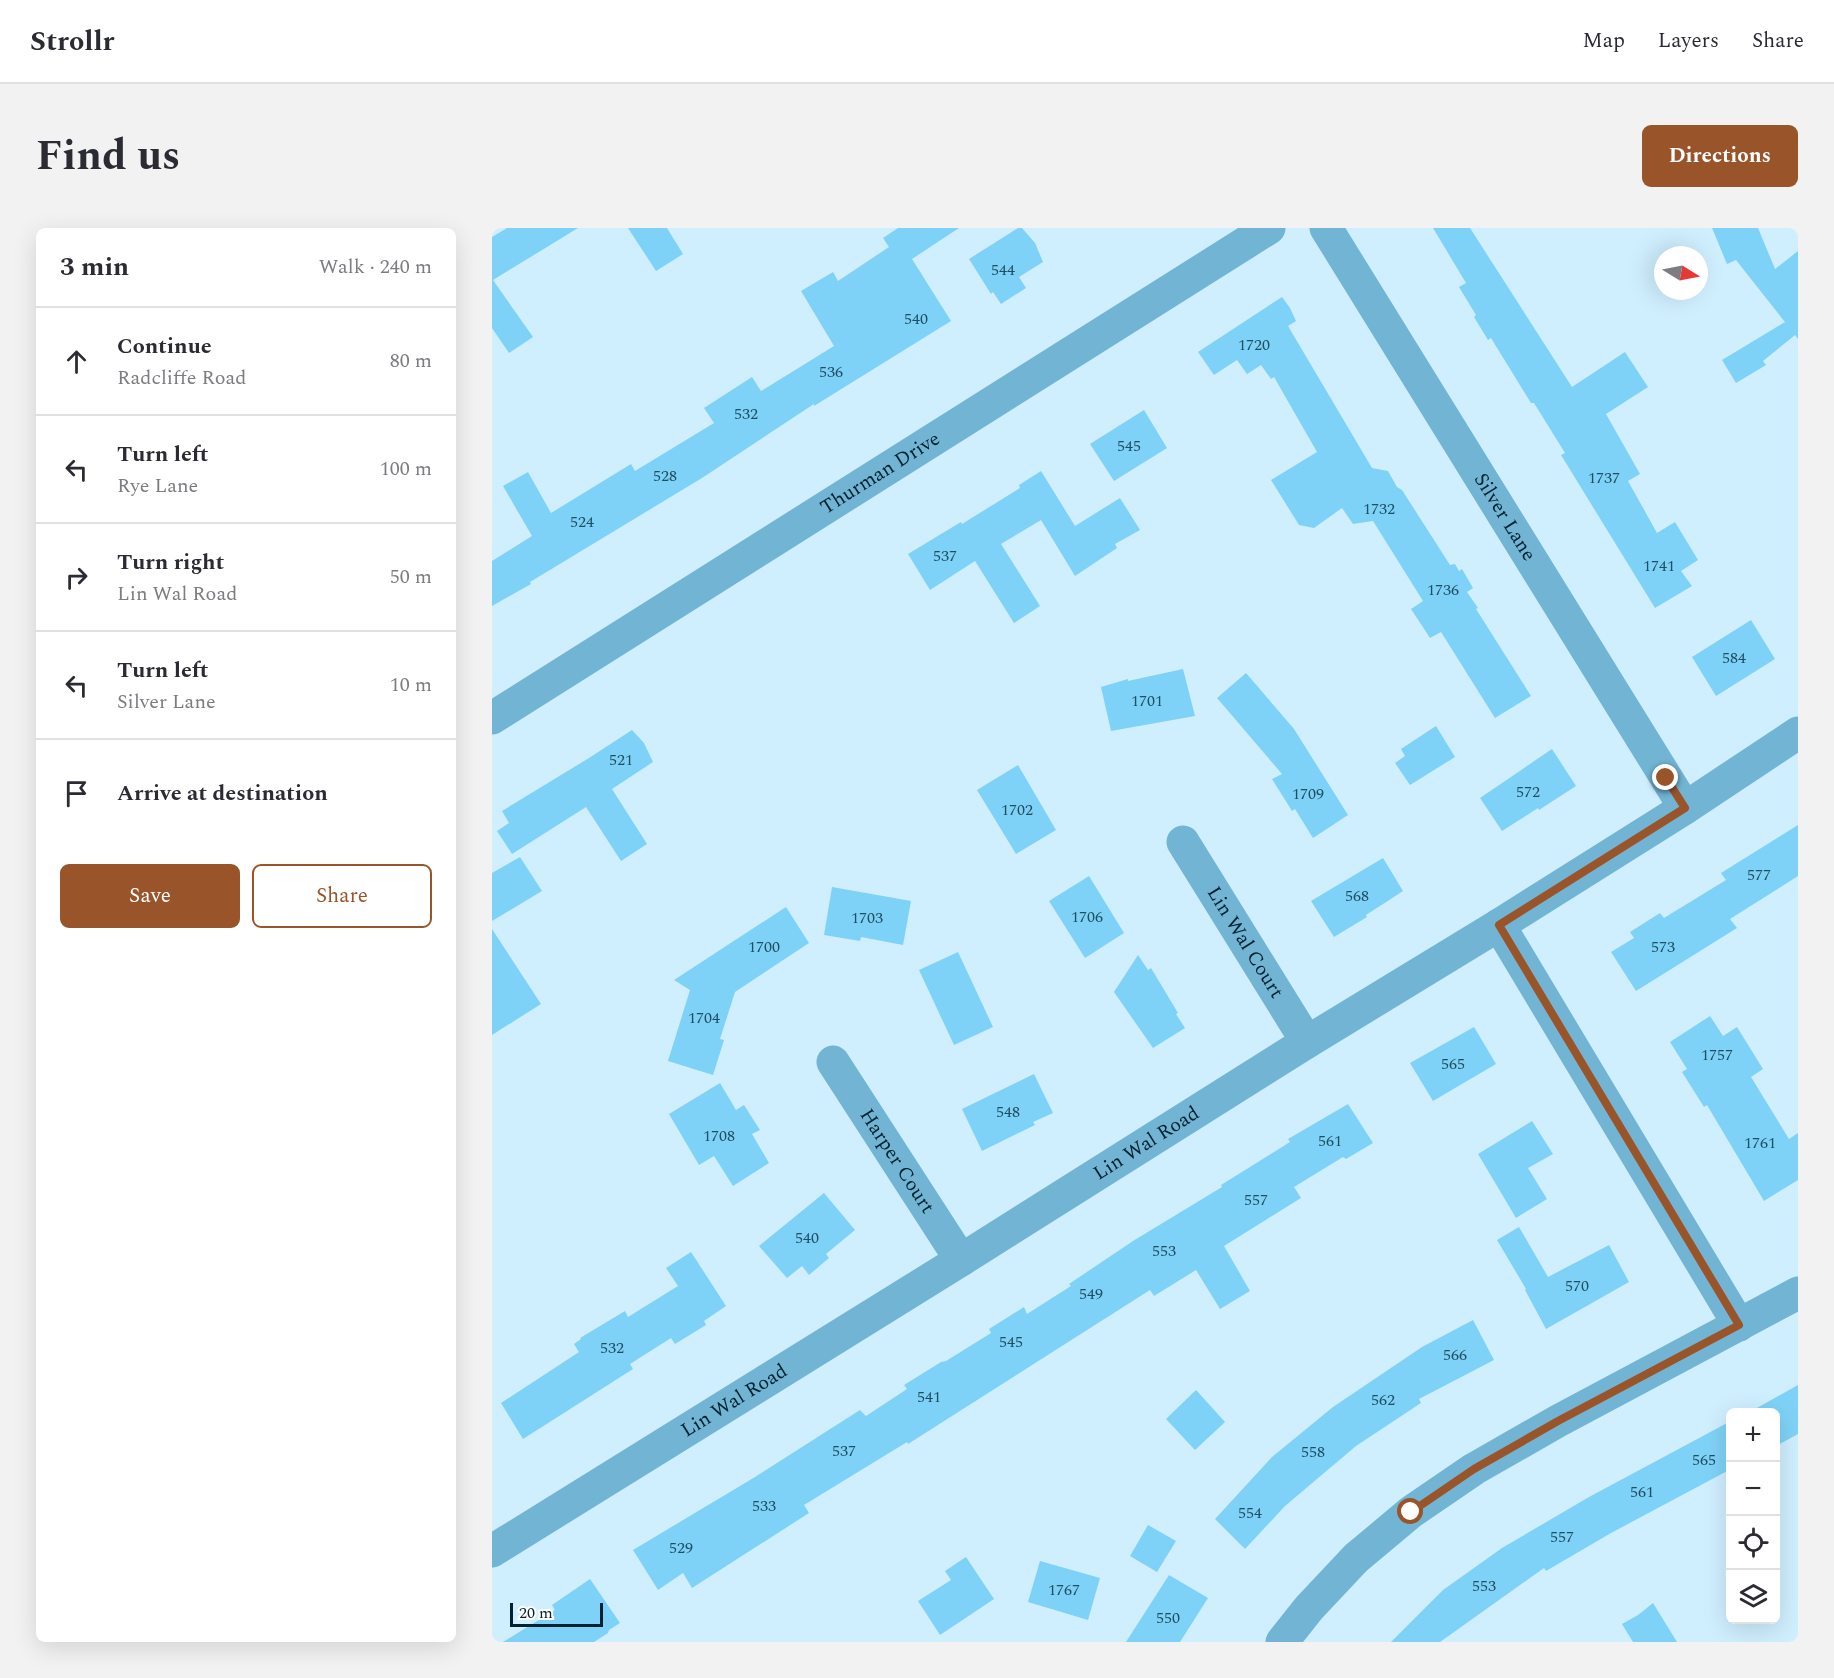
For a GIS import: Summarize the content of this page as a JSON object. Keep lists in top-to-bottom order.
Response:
{
  "streets": {
    "street": [
      "Thurman Drive",
      "Silver Lane",
      "Lin Wal Court",
      "Lin Wal Road",
      "Harper Court"
    ]
  },
  "crossings": [
    ["Silver Lane", "Lin Wal Road"],
    ["Lin Wal Court", "Lin Wal Road"],
    ["Lin Wal Road", "Harper Court"]
  ],
  "house_numbers": [
    "544",
    "540",
    "1720",
    "536",
    "532",
    "545",
    "528",
    "1737",
    "1732",
    "524",
    "537",
    "1741",
    "1736",
    "584",
    "1701",
    "521",
    "572",
    "1709",
    "1702",
    "577",
    "568",
    "1706",
    "1703",
    "1700",
    "573",
    "1704",
    "1757",
    "565",
    "548",
    "1708",
    "561",
    "1761",
    "557",
    "540",
    "553",
    "570",
    "549",
    "545",
    "532",
    "566",
    "541",
    "562",
    "537",
    "558",
    "565",
    "561",
    "533",
    "554",
    "557",
    "529",
    "553",
    "1767",
    "550"
  ],
  "scale_bar": "20 m",
  "north": "right",
  "page": {
    "header": "Strollr",
    "nav": ["Map", "Layers", "Share"],
    "title": "Find us",
    "buttons": [
      "Directions",
      ["Save", "Share"]
    ],
    "heading": ["3 min", "Walk · 240 m"],
    "list": [
      ["Continue", "Radcliffe Road", "80 m"],
      ["Turn left", "Rye Lane", "100 m"],
      ["Turn right", "Lin Wal Road", "50 m"],
      ["Turn left", "Silver Lane", "10 m"],
      "Arrive at destination"
    ],
    "map_buttons": ["+", "−"],
    "scale": "20 m"
  }
}
